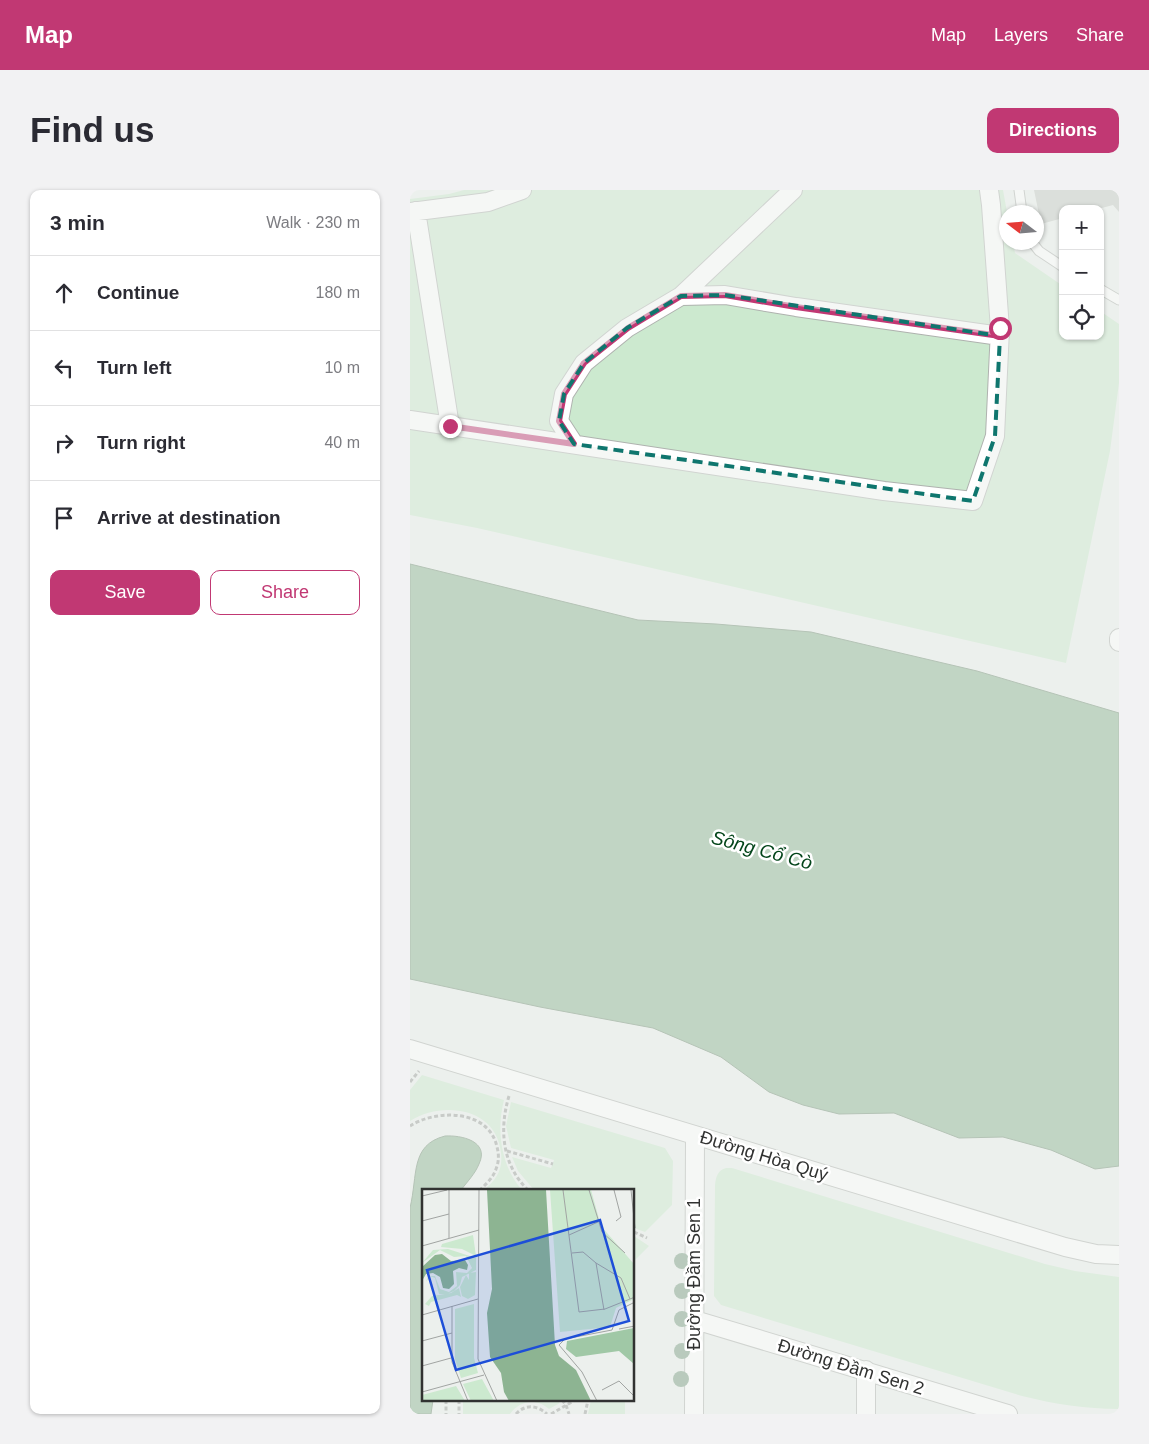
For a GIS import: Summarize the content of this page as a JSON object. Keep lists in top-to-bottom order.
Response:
{
  "streets": {
    "street": ["Đường Hòa Quý", "Đường Đầm Sen 1", "Đường Đầm Sen 2"]
  },
  "crossings": [
    ["Đường Hòa Quý", "Đường Đầm Sen 1"],
    ["Đường Đầm Sen 1", "Đường Đầm Sen 2"]
  ],
  "water": ["Sông Cổ Cò"],
  "north": "left",
  "page": {
    "header": "Map",
    "nav": ["Map", "Layers", "Share"],
    "buttons": [
      "Directions",
      ["Save", "Share"]
    ],
    "title": "Find us",
    "heading": ["3 min", "Walk · 230 m"],
    "map_buttons": ["+", "−"],
    "list": [
      ["Continue", "180 m"],
      ["Turn left", "10 m"],
      ["Turn right", "40 m"],
      "Arrive at destination"
    ]
  }
}
